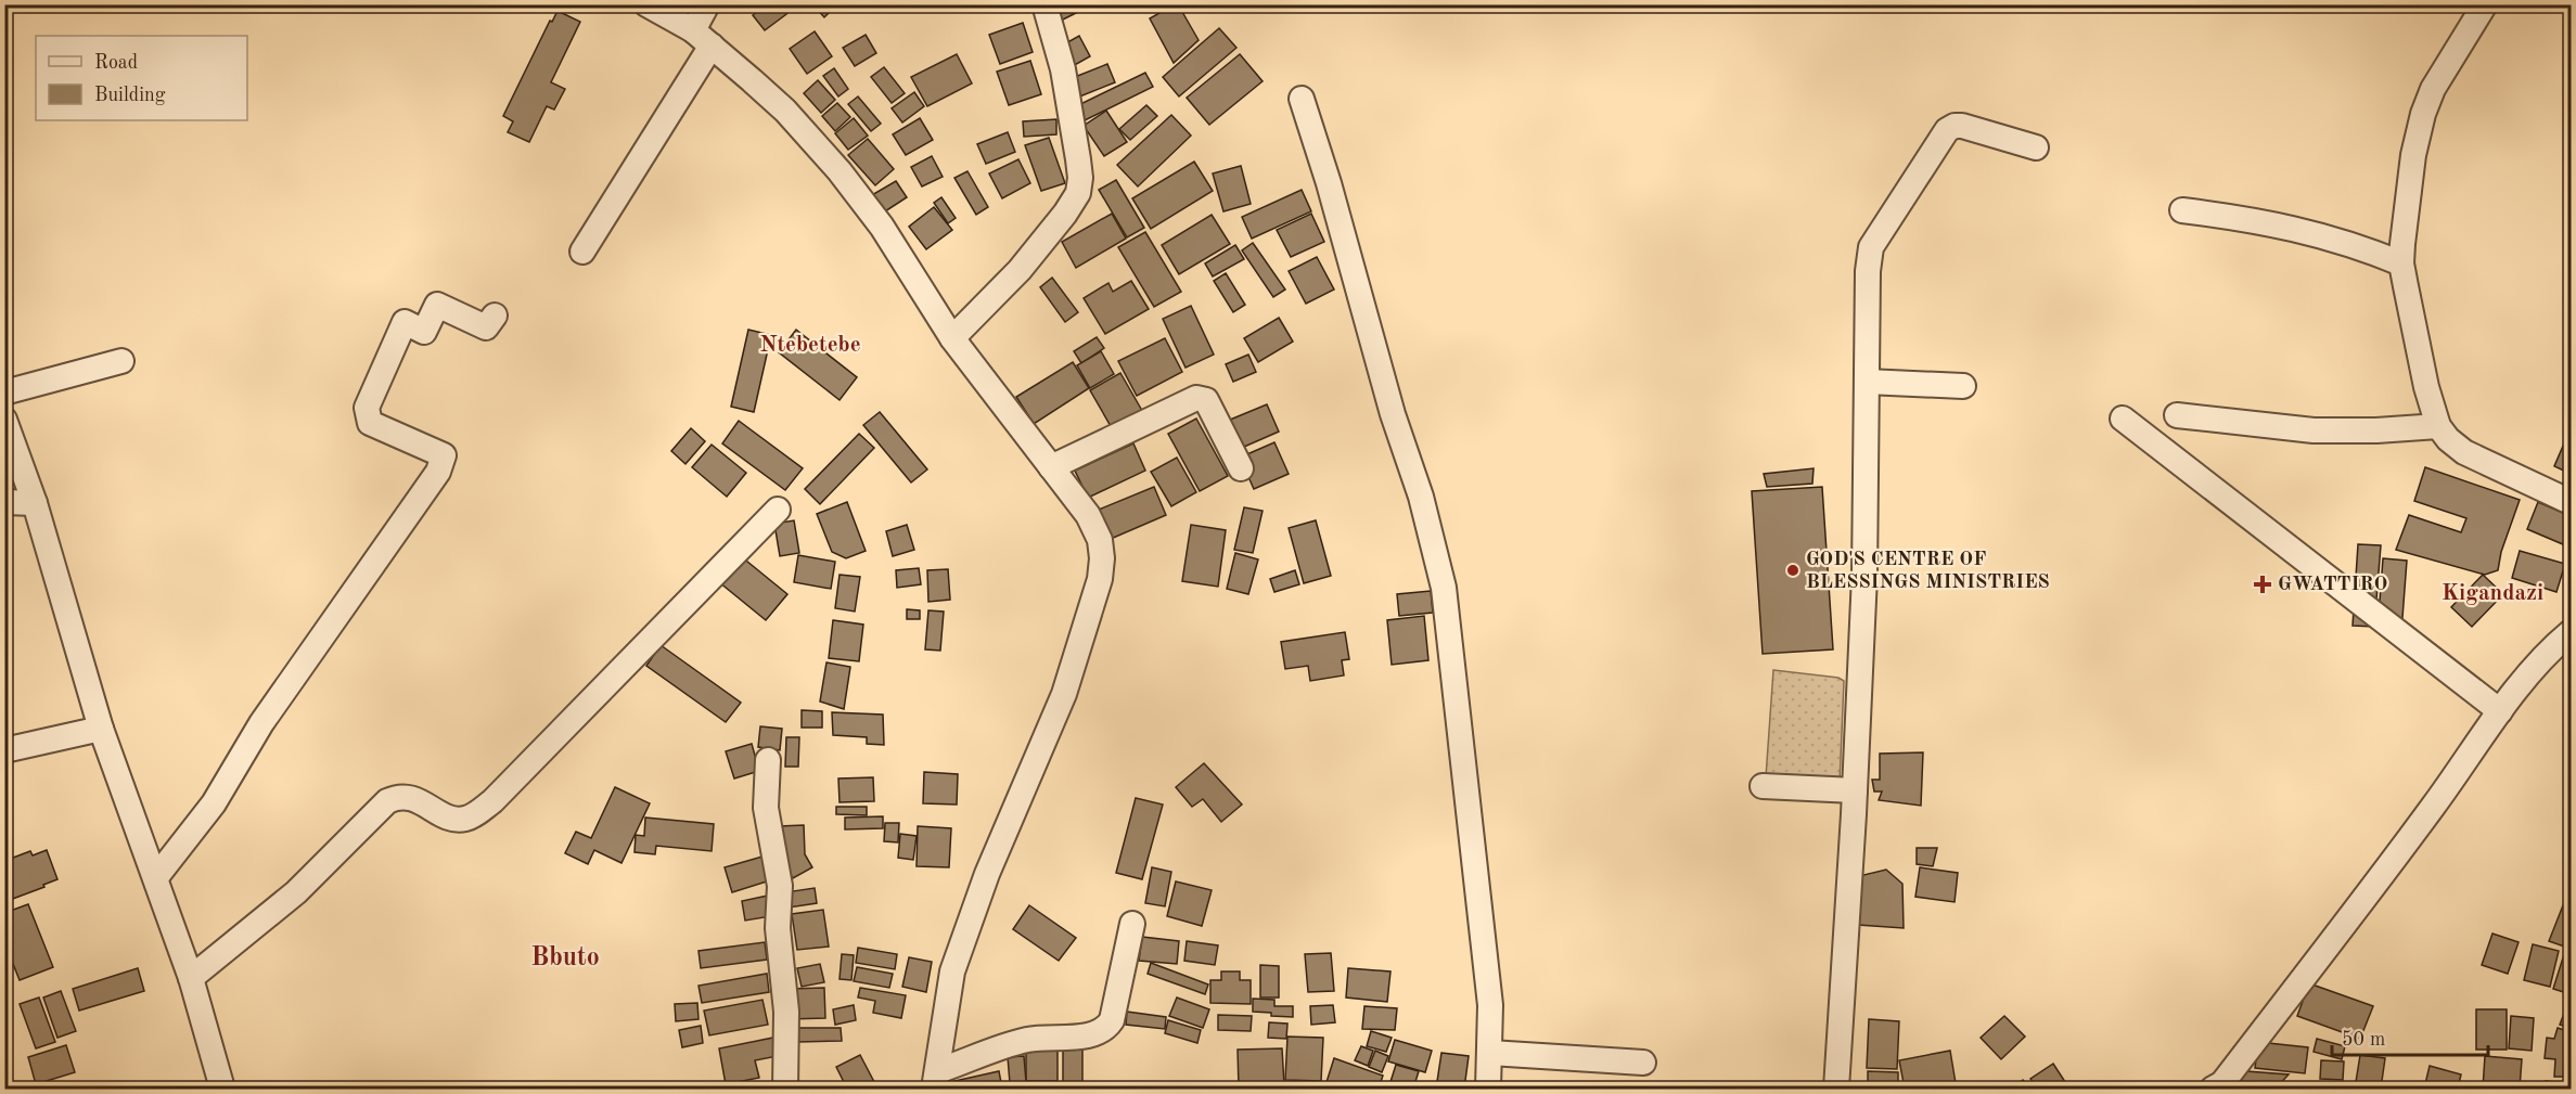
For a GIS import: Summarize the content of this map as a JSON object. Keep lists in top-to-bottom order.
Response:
{
  "districts": ["Ntebetebe", "Kigandazi", "Bbuto"],
  "places": {
    "other": ["GOD'S CENTRE OF BLESSINGS MINISTRIES"],
    "health": ["GWATTIRO"]
  },
  "legend": ["Road", "Building"],
  "scale_bar": "50 m"
}
